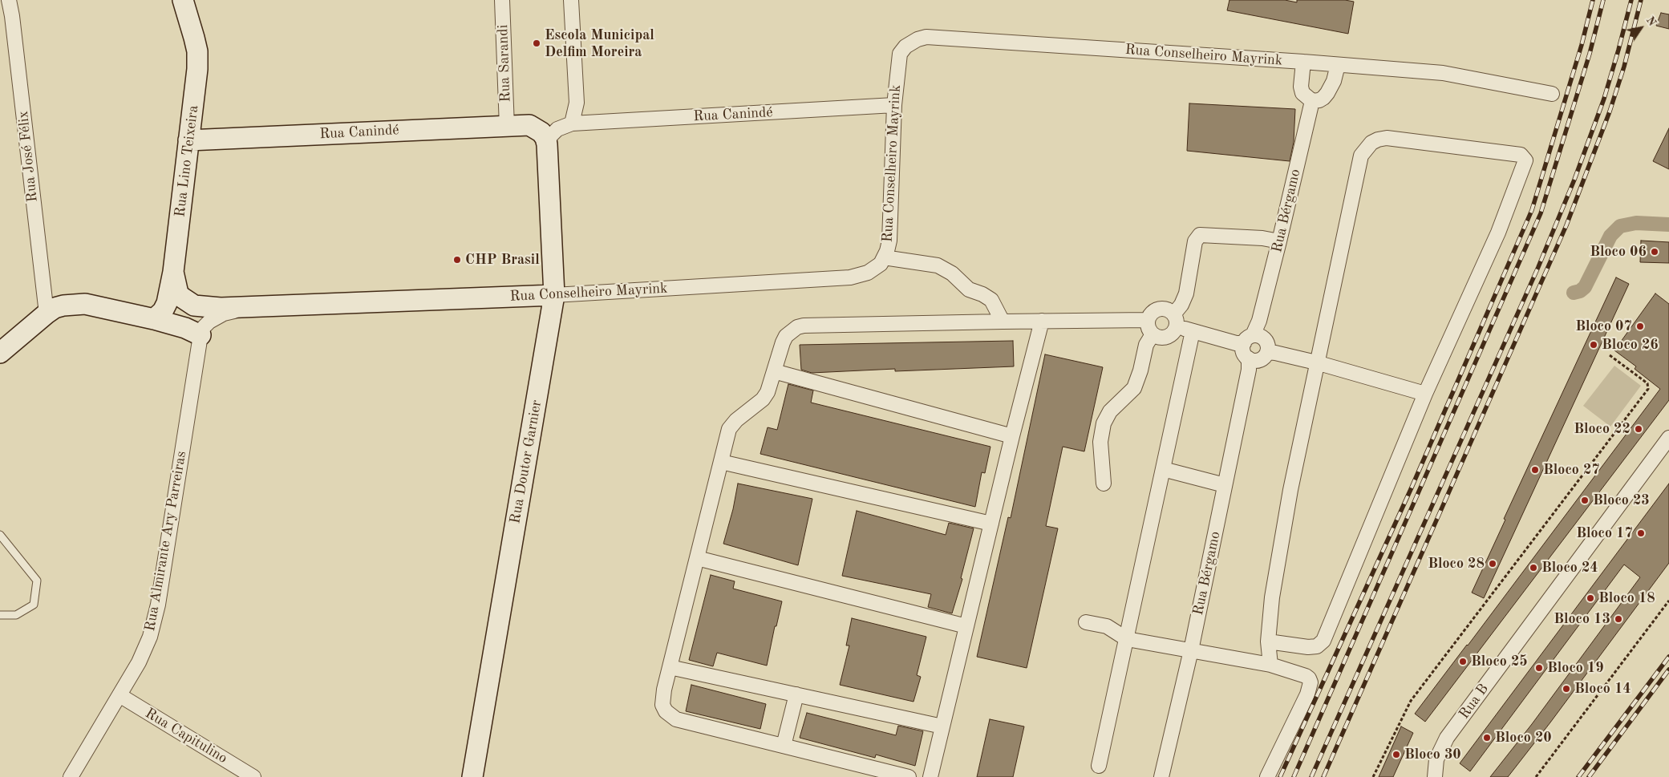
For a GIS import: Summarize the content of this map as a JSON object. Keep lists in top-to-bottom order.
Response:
{
  "streets": {
    "main road": [
      "Rua Conselheiro Mayrink",
      "Rua Canindé",
      "Rua Lino Teixeira",
      "Rua Doutor Garnier"
    ],
    "street": [
      "Rua Sarandi",
      "Rua José Félix",
      "Rua Bérgamo",
      "Rua Almirante Ary Parreiras",
      "Rua B",
      "Rua Capitulino"
    ]
  },
  "crossings": [
    ["Rua Conselheiro Mayrink", "Rua Canindé"],
    ["Rua Conselheiro Mayrink", "Rua Doutor Garnier"],
    ["Rua Conselheiro Mayrink", "Rua Almirante Ary Parreiras"],
    ["Rua Sarandi", "Rua Canindé"],
    ["Rua Canindé", "Rua Lino Teixeira"],
    ["Rua Canindé", "Rua Doutor Garnier"],
    ["Rua Almirante Ary Parreiras", "Rua Capitulino"]
  ],
  "places": [
    "Escola Municipal Delfim Moreira",
    "Bloco 06",
    "CHP Brasil",
    "Bloco 07",
    "Bloco 26",
    "Bloco 22",
    "Bloco 27",
    "Bloco 23",
    "Bloco 17",
    "Bloco 28",
    "Bloco 24",
    "Bloco 18",
    "Bloco 13",
    "Bloco 25",
    "Bloco 19",
    "Bloco 14",
    "Bloco 20",
    "Bloco 30"
  ],
  "north": "top right"
}
